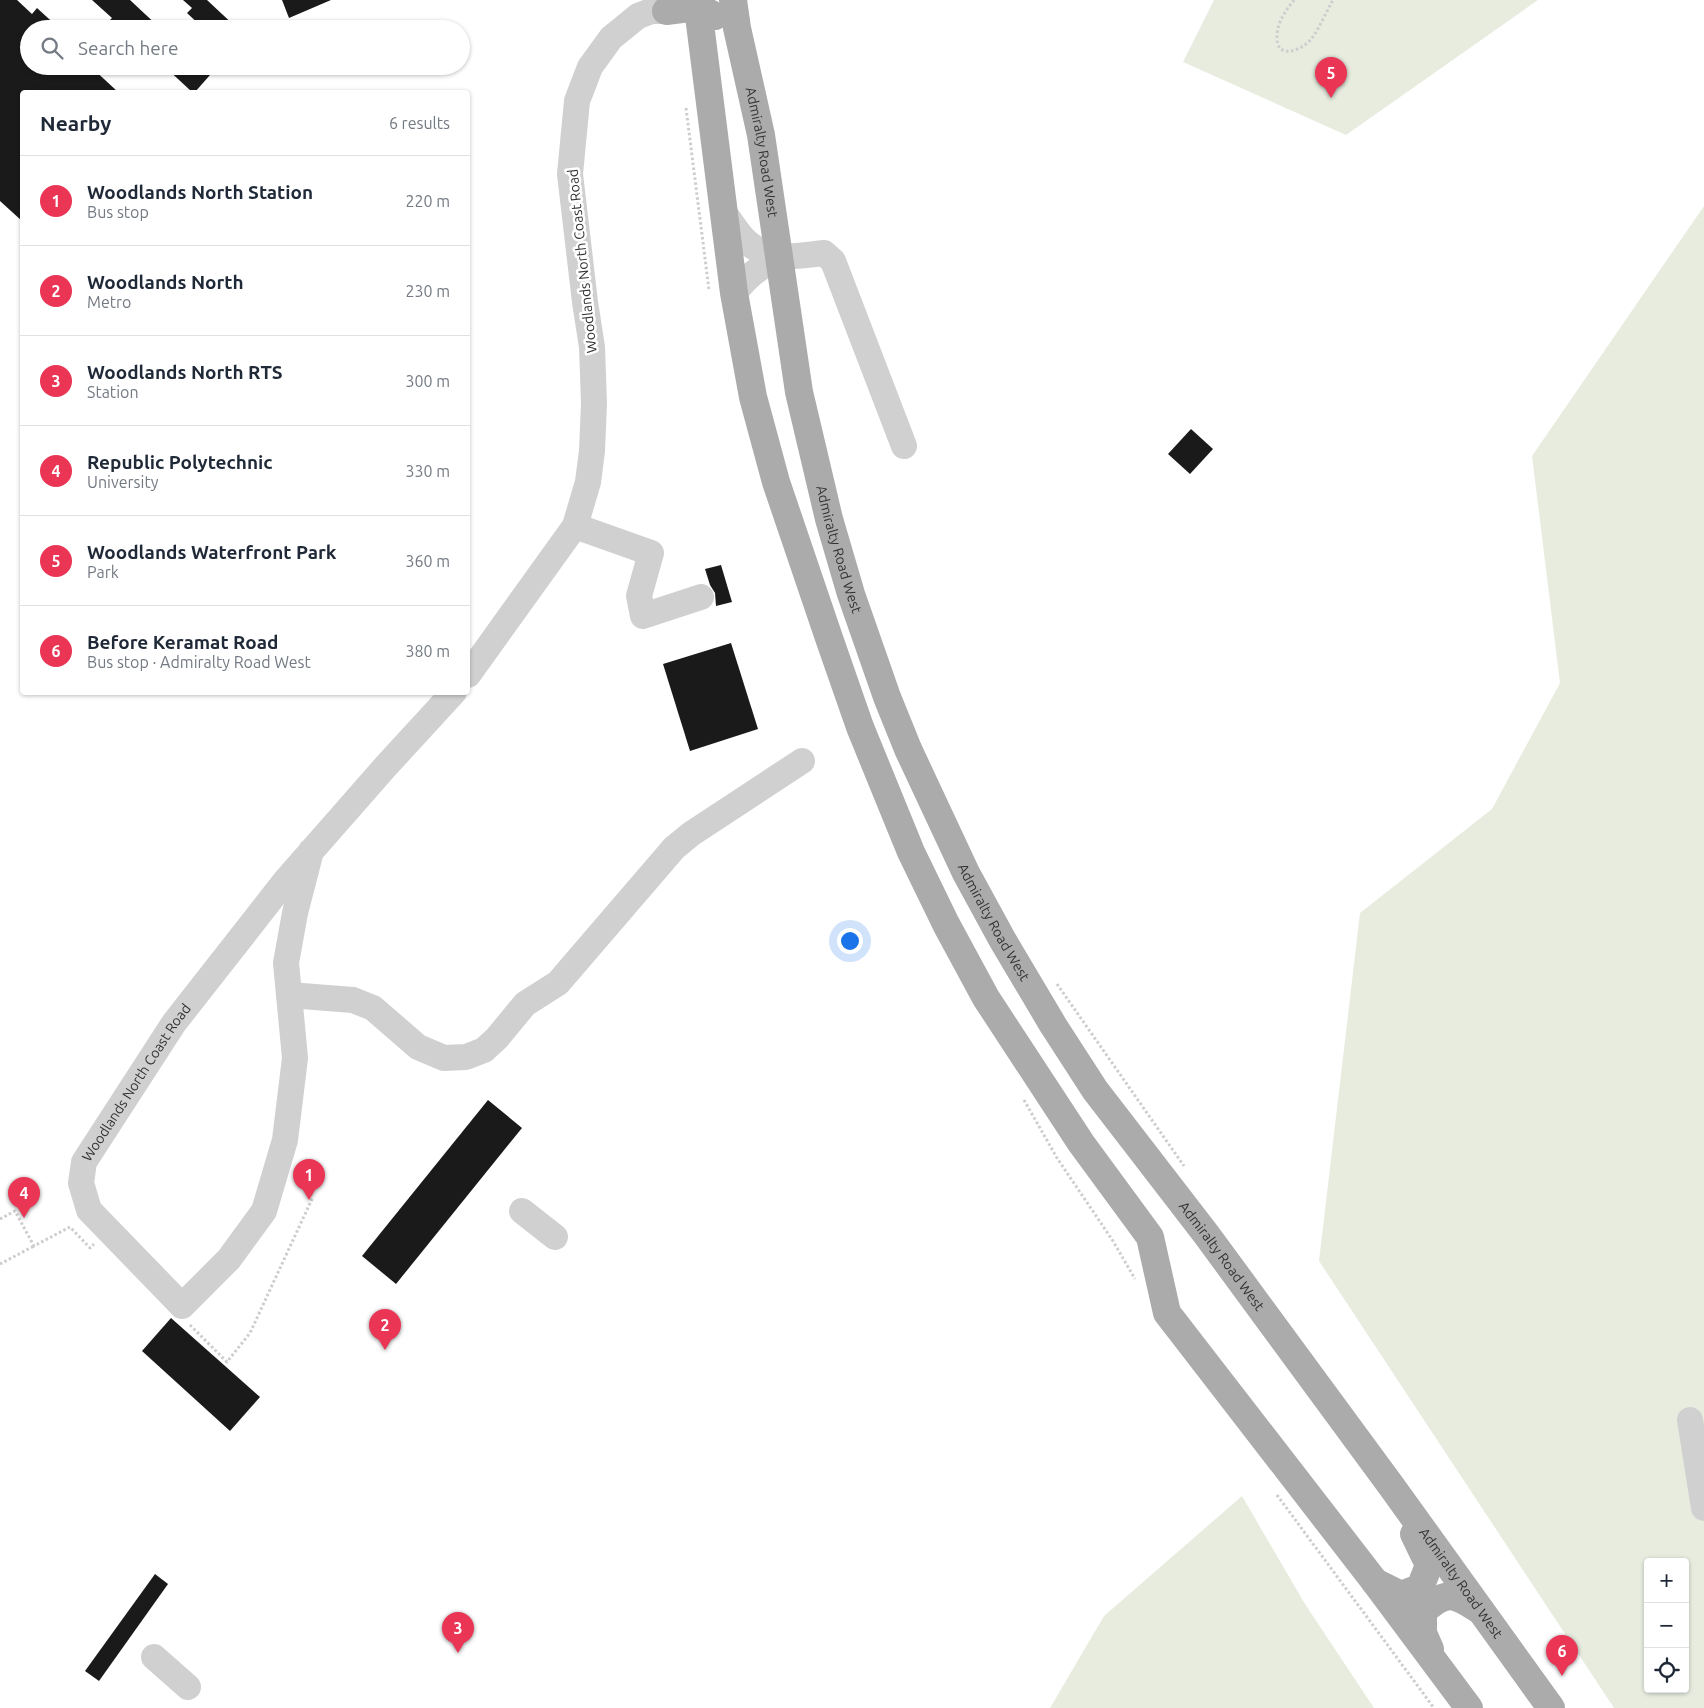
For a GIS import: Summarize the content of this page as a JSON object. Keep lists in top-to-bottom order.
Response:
{
  "streets": {
    "main road": ["Admiralty Road West"],
    "street": ["Woodlands North Coast Road"]
  },
  "page": {
    "search": "Search here",
    "pins": [
      "5",
      "1",
      "4",
      "2",
      "3",
      "6"
    ],
    "heading": ["Nearby", "6 results"],
    "list": [
      {
        "mark": "1",
        "name": "Woodlands North Station",
        "note": "Bus stop",
        "value": "220 m"
      },
      {
        "mark": "2",
        "name": "Woodlands North",
        "note": "Metro",
        "value": "230 m"
      },
      {
        "mark": "3",
        "name": "Woodlands North RTS",
        "note": "Station",
        "value": "300 m"
      },
      {
        "mark": "4",
        "name": "Republic Polytechnic",
        "note": "University",
        "value": "330 m"
      },
      {
        "mark": "5",
        "name": "Woodlands Waterfront Park",
        "note": "Park",
        "value": "360 m"
      },
      {
        "mark": "6",
        "name": "Before Keramat Road",
        "note": "Bus stop · Admiralty Road West",
        "value": "380 m"
      }
    ],
    "map_buttons": ["+", "−"]
  }
}
